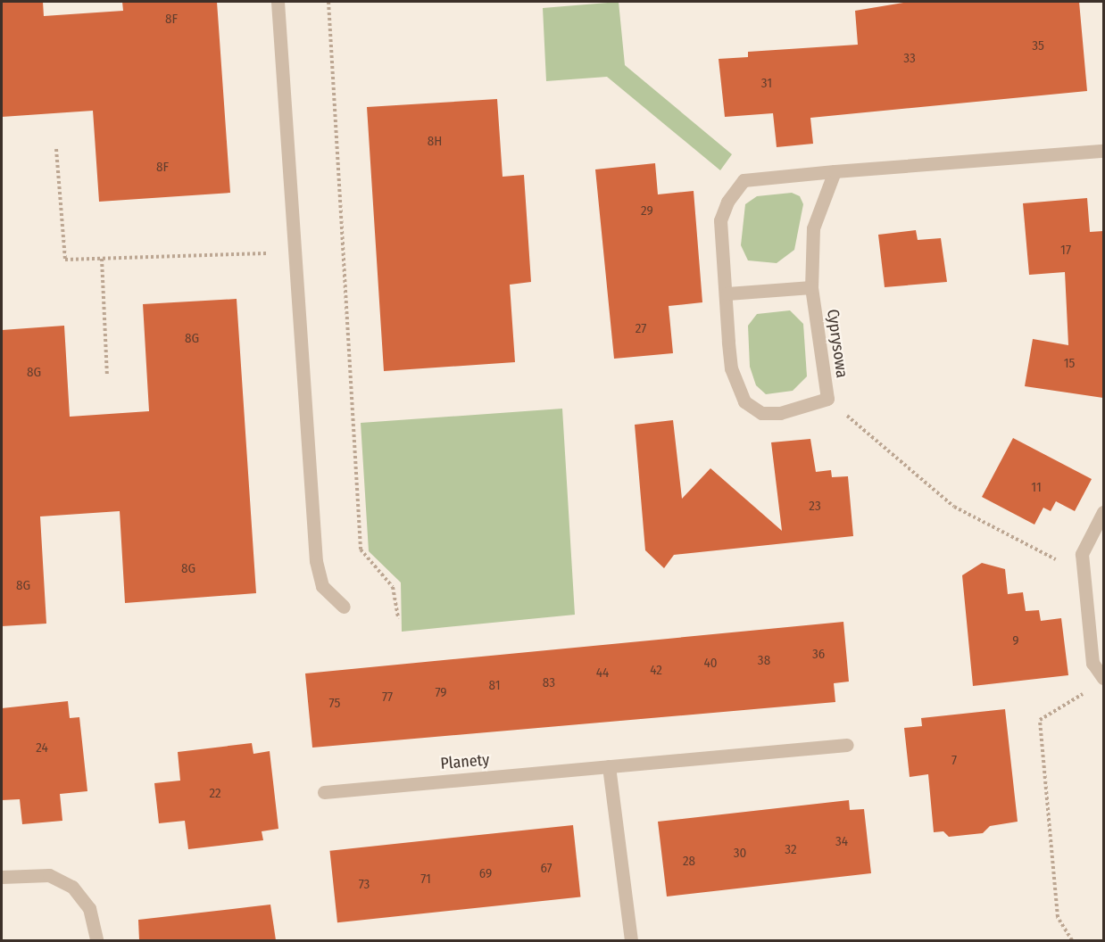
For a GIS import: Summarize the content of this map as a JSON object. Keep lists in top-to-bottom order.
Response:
{
  "streets": {
    "street": ["Cyprysowa", "Planety"]
  },
  "house_numbers": [
    "8F",
    "35",
    "33",
    "31",
    "8H",
    "8F",
    "29",
    "17",
    "27",
    "8G",
    "15",
    "8G",
    "11",
    "23",
    "8G",
    "8G",
    "9",
    "36",
    "38",
    "40",
    "42",
    "44",
    "83",
    "81",
    "79",
    "77",
    "75",
    "24",
    "7",
    "22",
    "34",
    "32",
    "30",
    "28",
    "67",
    "69",
    "71",
    "73"
  ]
}
